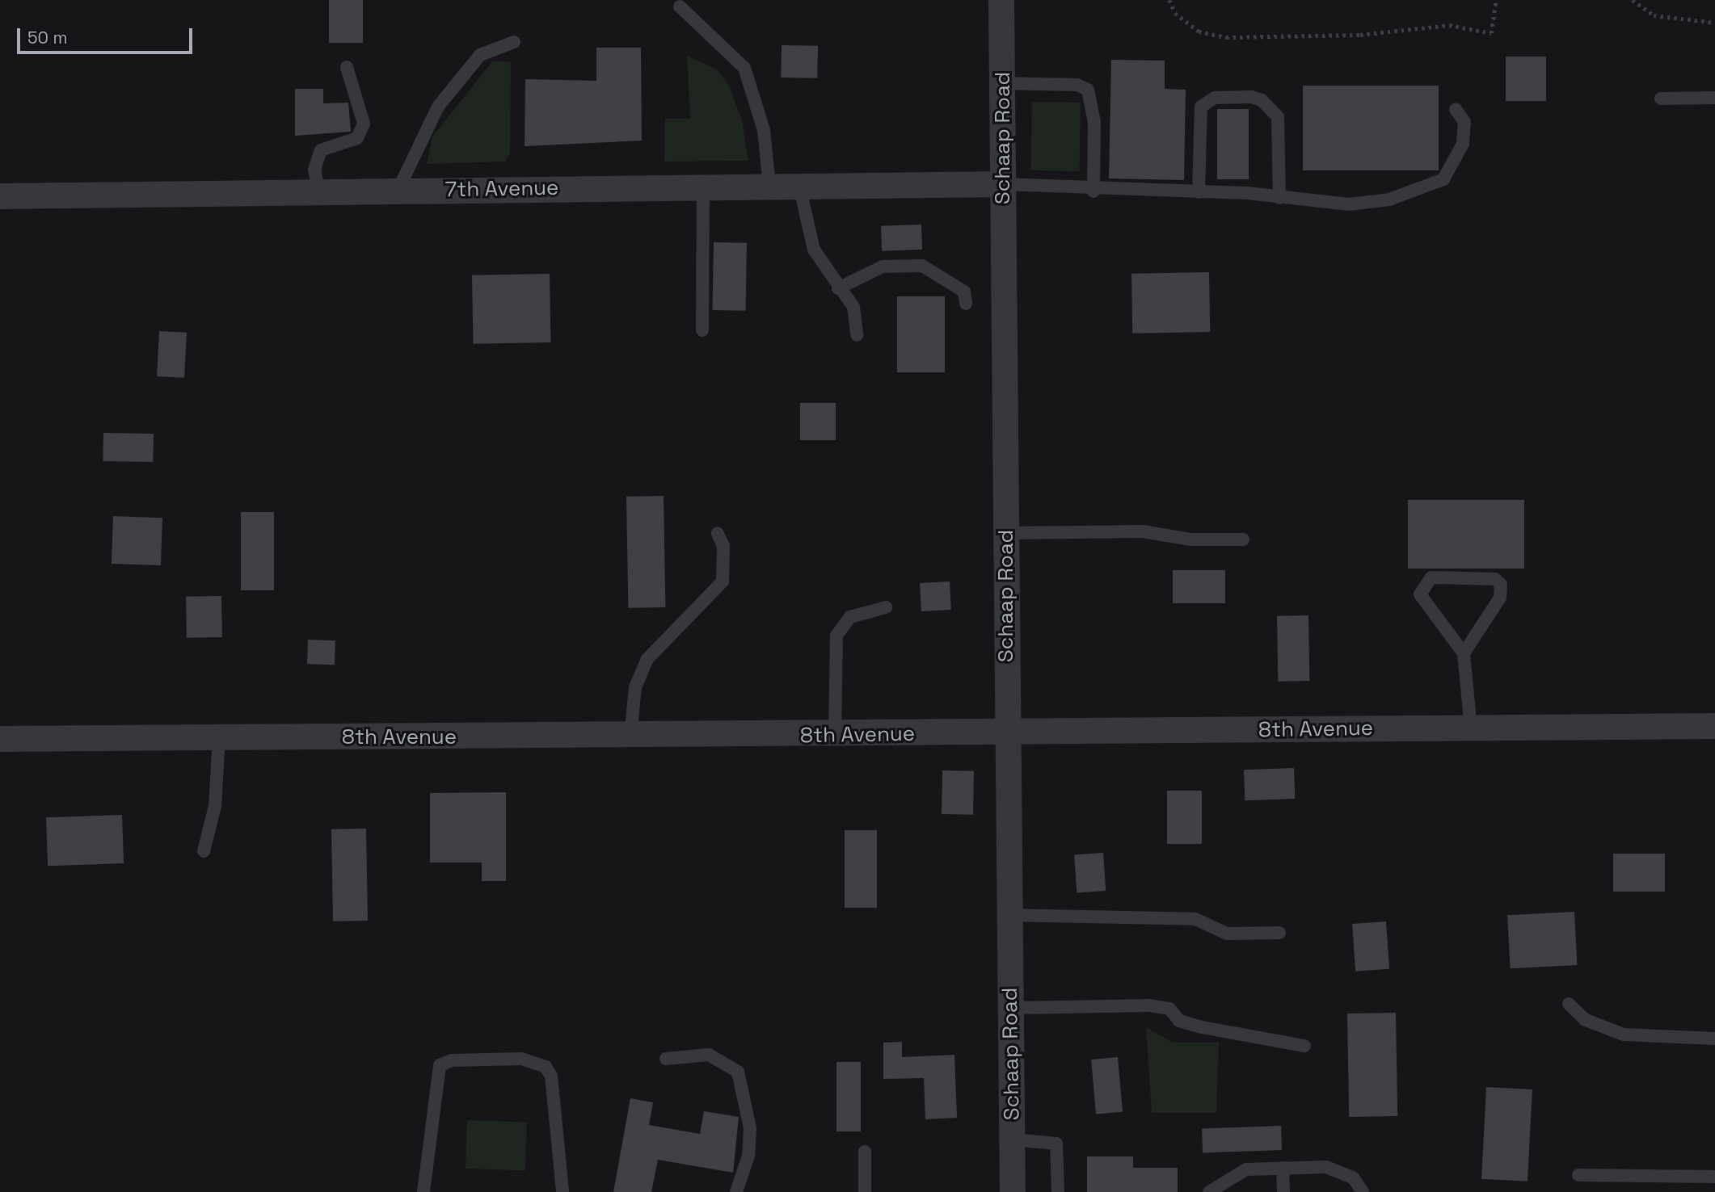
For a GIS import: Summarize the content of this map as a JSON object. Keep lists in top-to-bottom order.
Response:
{
  "streets": {
    "street": ["Schaap Road", "7th Avenue", "8th Avenue"]
  },
  "crossings": [
    ["Schaap Road", "7th Avenue"],
    ["Schaap Road", "8th Avenue"]
  ],
  "scale_bar": "50 m"
}
